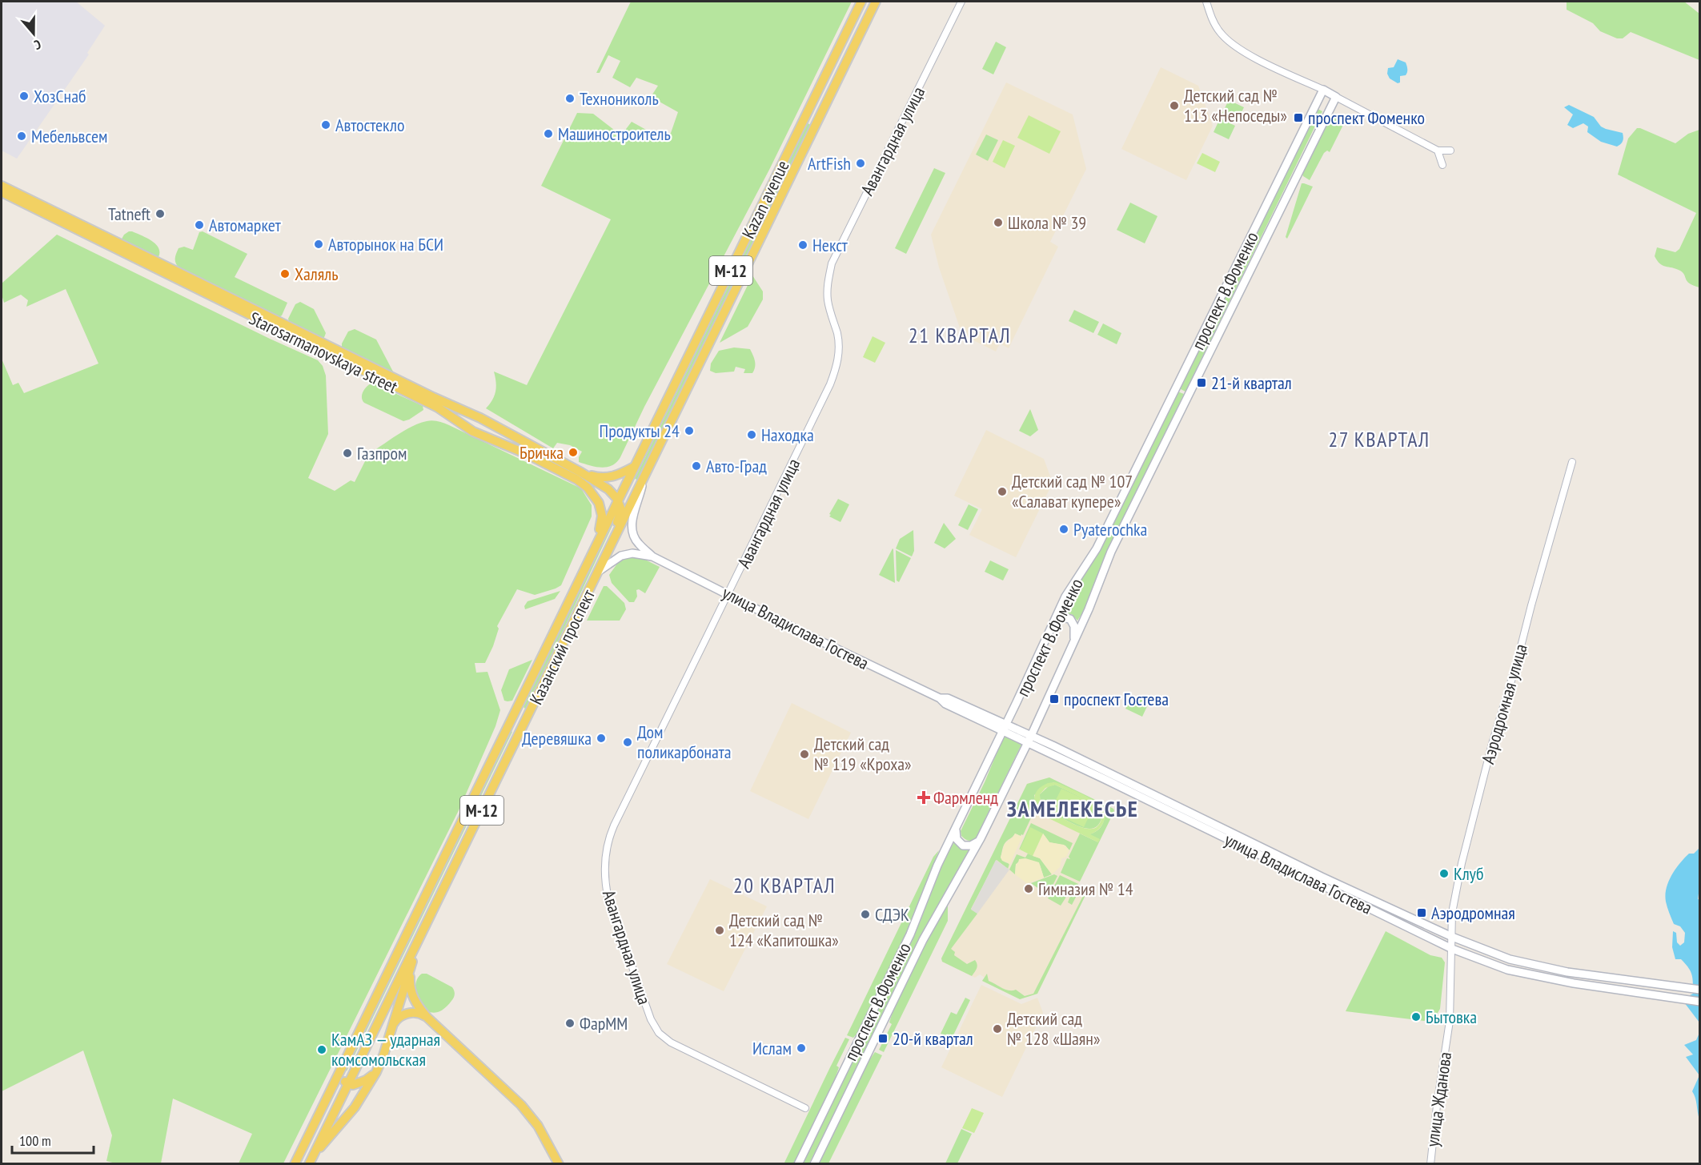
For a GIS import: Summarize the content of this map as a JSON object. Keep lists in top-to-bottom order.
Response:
{
  "streets": {
    "main road": [
      "Kazan avenue",
      "М-12",
      "проспект В.Фоменко",
      "Starosarmanovskaya street",
      "улица Владислава Гостева",
      "Казанский проспект"
    ],
    "street": ["Авангардная улица", "Аэродромная улица", "улица Жданова"]
  },
  "crossings": [
    ["Авангардная улица", "улица Владислава Гостева"],
    ["Kazan avenue", "Казанский проспект"],
    ["М-12", "Казанский проспект"],
    ["проспект В.Фоменко", "улица Владислава Гостева"],
    ["Starosarmanovskaya street", "Казанский проспект"],
    ["улица Владислава Гостева", "Казанский проспект"],
    ["улица Владислава Гостева", "Аэродромная улица"],
    ["улица Владислава Гостева", "улица Жданова"],
    ["Аэродромная улица", "улица Жданова"]
  ],
  "districts": [
    "21 КВАРТАЛ",
    "27 КВАРТАЛ",
    "ЗАМЕЛЕКЕСЬЕ",
    "20 КВАРТАЛ"
  ],
  "places": {
    "other": [
      "ХозCнаб",
      "Технониколь",
      "Детский сад № 113 «Непоседы»",
      "Автостекло",
      "Машиностроитель",
      "Мебельвсем",
      "ArtFish",
      "Tatneft",
      "Школа № 39",
      "Автомаркет",
      "Авторынок на БСИ",
      "Некст",
      "Халяль",
      "Продукты 24",
      "Находка",
      "Бричка",
      "Газпром",
      "Авто-Град",
      "Детский сад № 107 «Салават купере»",
      "Pyaterochka",
      "Деревяшка",
      "Дом поликарбоната",
      "Детский сад № 119 «Кроха»",
      "Клуб",
      "Гимназия № 14",
      "СДЭК",
      "Детский сад № 124 «Капитошка»",
      "Бытовка",
      "ФарММ",
      "Детский сад № 128 «Шаян»",
      "Ислам",
      "КамАЗ — ударная комсомольская"
    ],
    "transit": [
      "проспект Фоменко",
      "21-й квартал",
      "проспект Гостева",
      "Аэродромная",
      "20-й квартал"
    ],
    "health": ["Фармленд"]
  },
  "scale_bar": "100 m",
  "north": "bottom"
}
